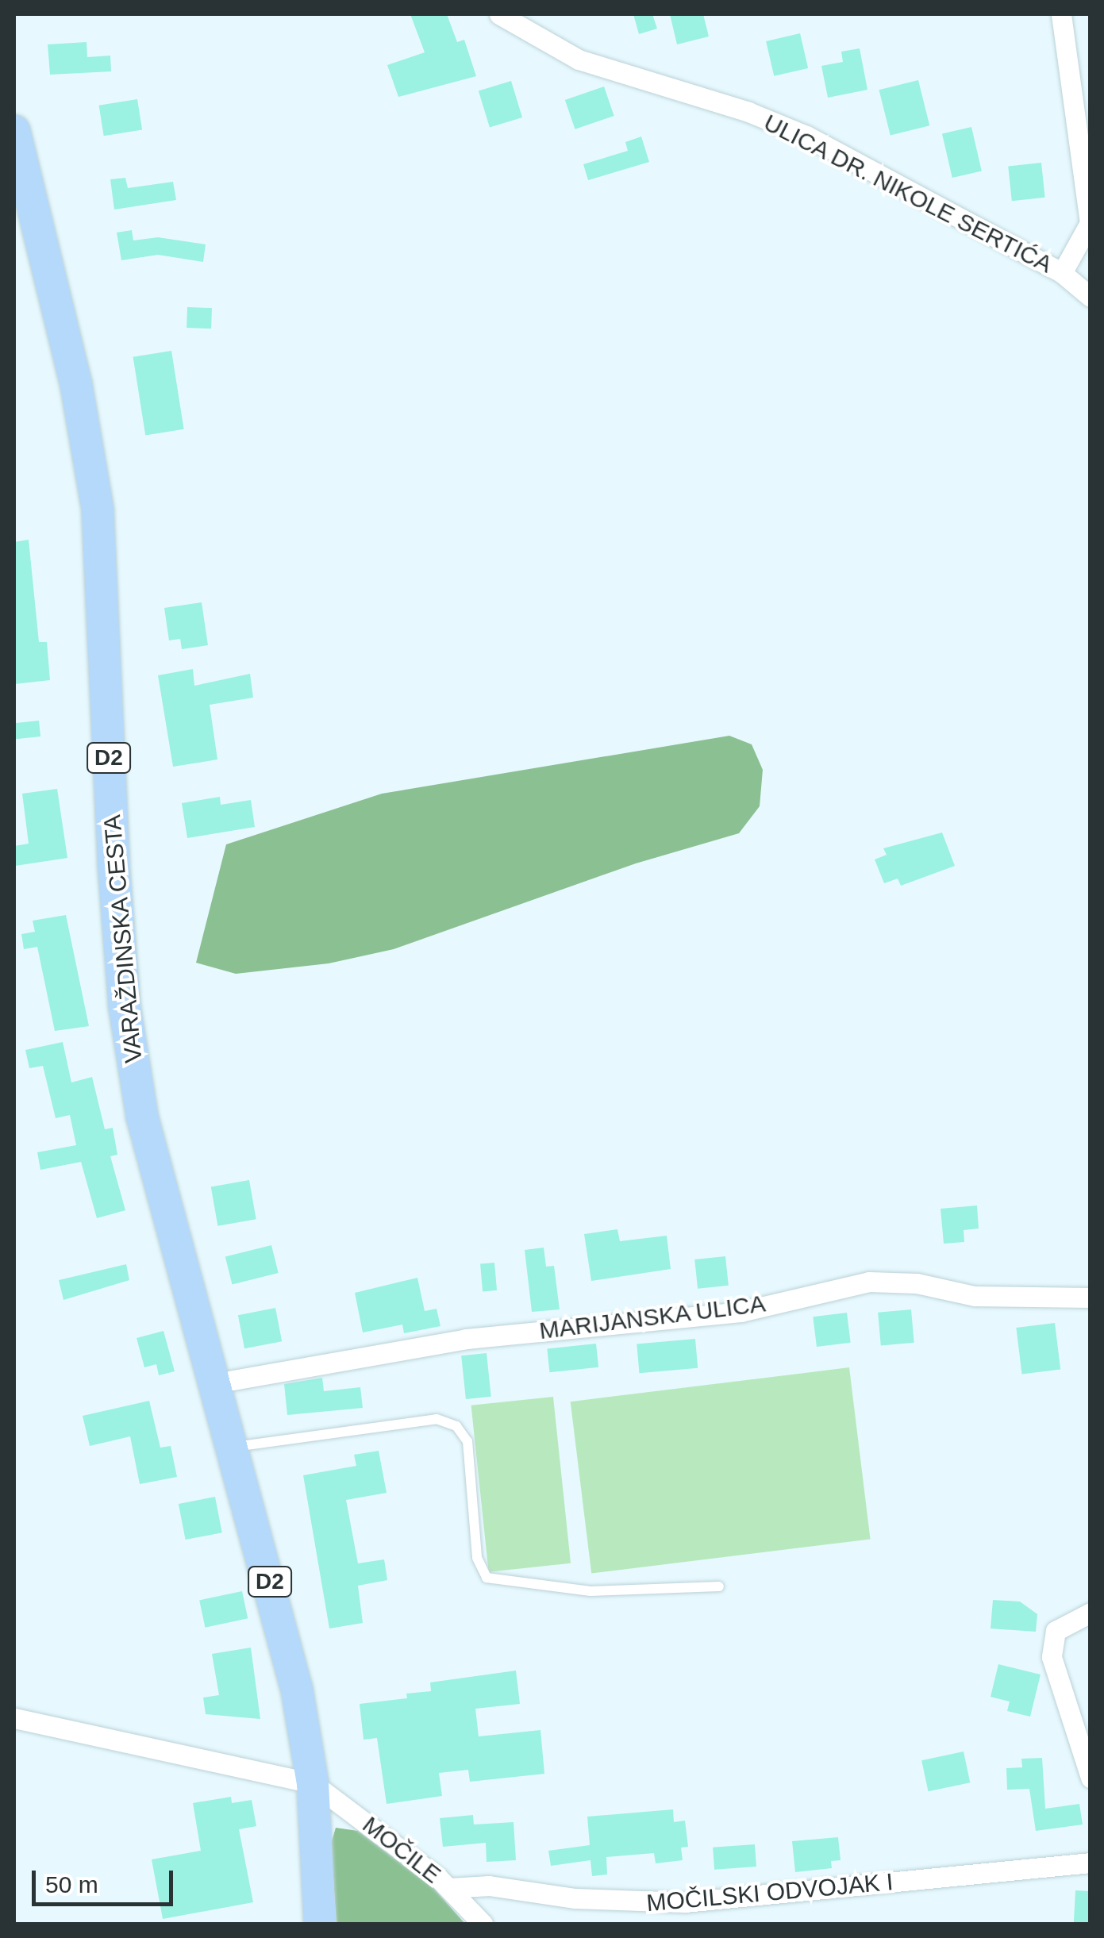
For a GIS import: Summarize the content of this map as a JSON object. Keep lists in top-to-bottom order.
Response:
{
  "streets": {
    "main road": ["D2", "VARAŽDINSKA CESTA"],
    "street": [
      "ULICA DR. NIKOLE SERTIĆA",
      "MARIJANSKA ULICA",
      "MOČILE",
      "MOČILSKI ODVOJAK I"
    ]
  },
  "crossings": [
    ["VARAŽDINSKA CESTA", "MARIJANSKA ULICA"],
    ["VARAŽDINSKA CESTA", "MOČILE"],
    ["MOČILE", "MOČILSKI ODVOJAK I"]
  ],
  "scale_bar": "50 m"
}
